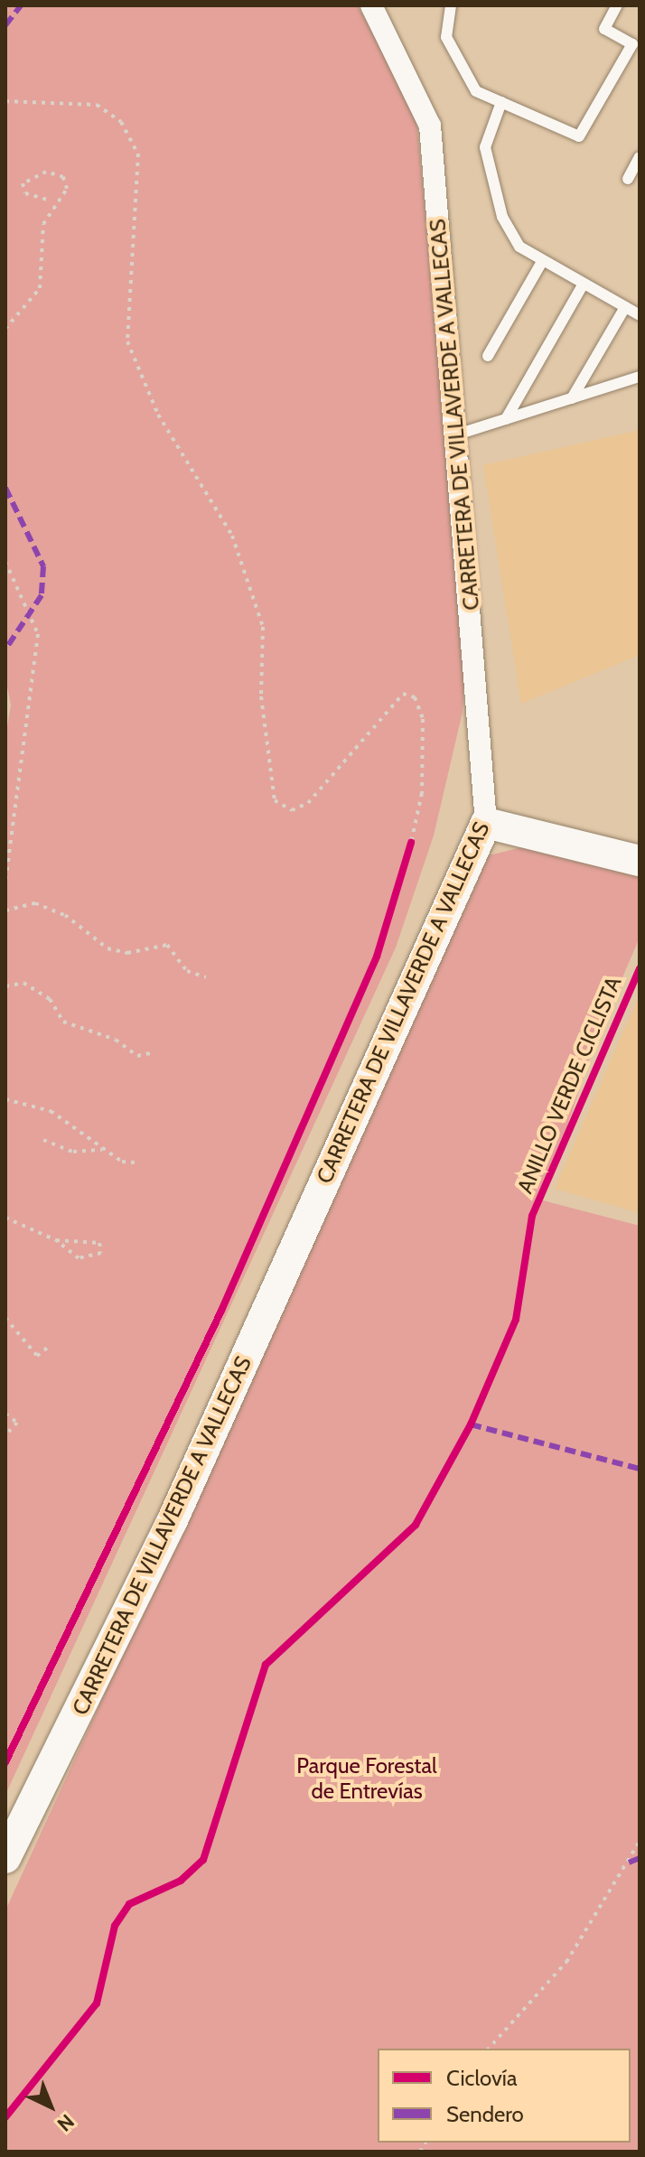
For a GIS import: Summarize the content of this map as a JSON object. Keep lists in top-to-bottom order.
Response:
{
  "streets": {
    "main road": ["CARRETERA DE VILLAVERDE A VALLECAS"],
    "cycle path": ["ANILLO VERDE CICLISTA"]
  },
  "parks": ["Parque Forestal de Entrevías"],
  "legend": ["Ciclovía", "Sendero"],
  "north": "bottom right"
}
